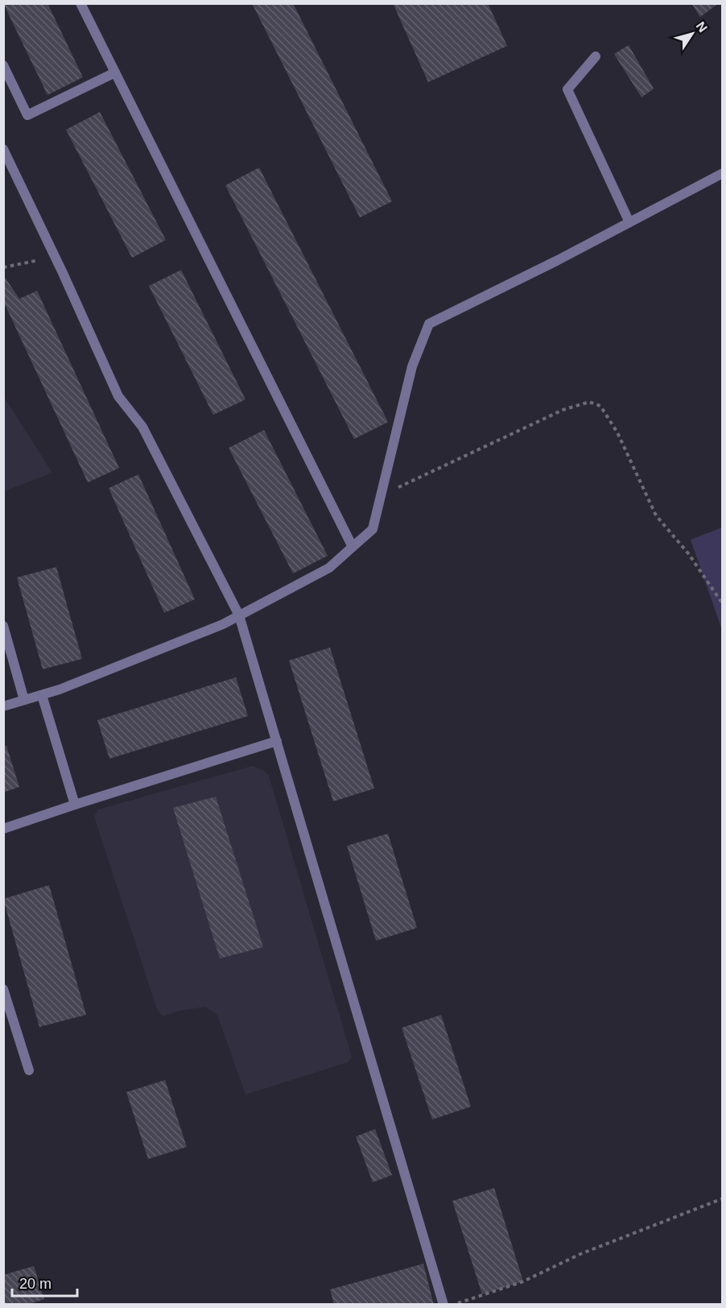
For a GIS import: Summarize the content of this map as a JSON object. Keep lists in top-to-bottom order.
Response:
{
  "scale_bar": "20 m",
  "north": "top right"
}
